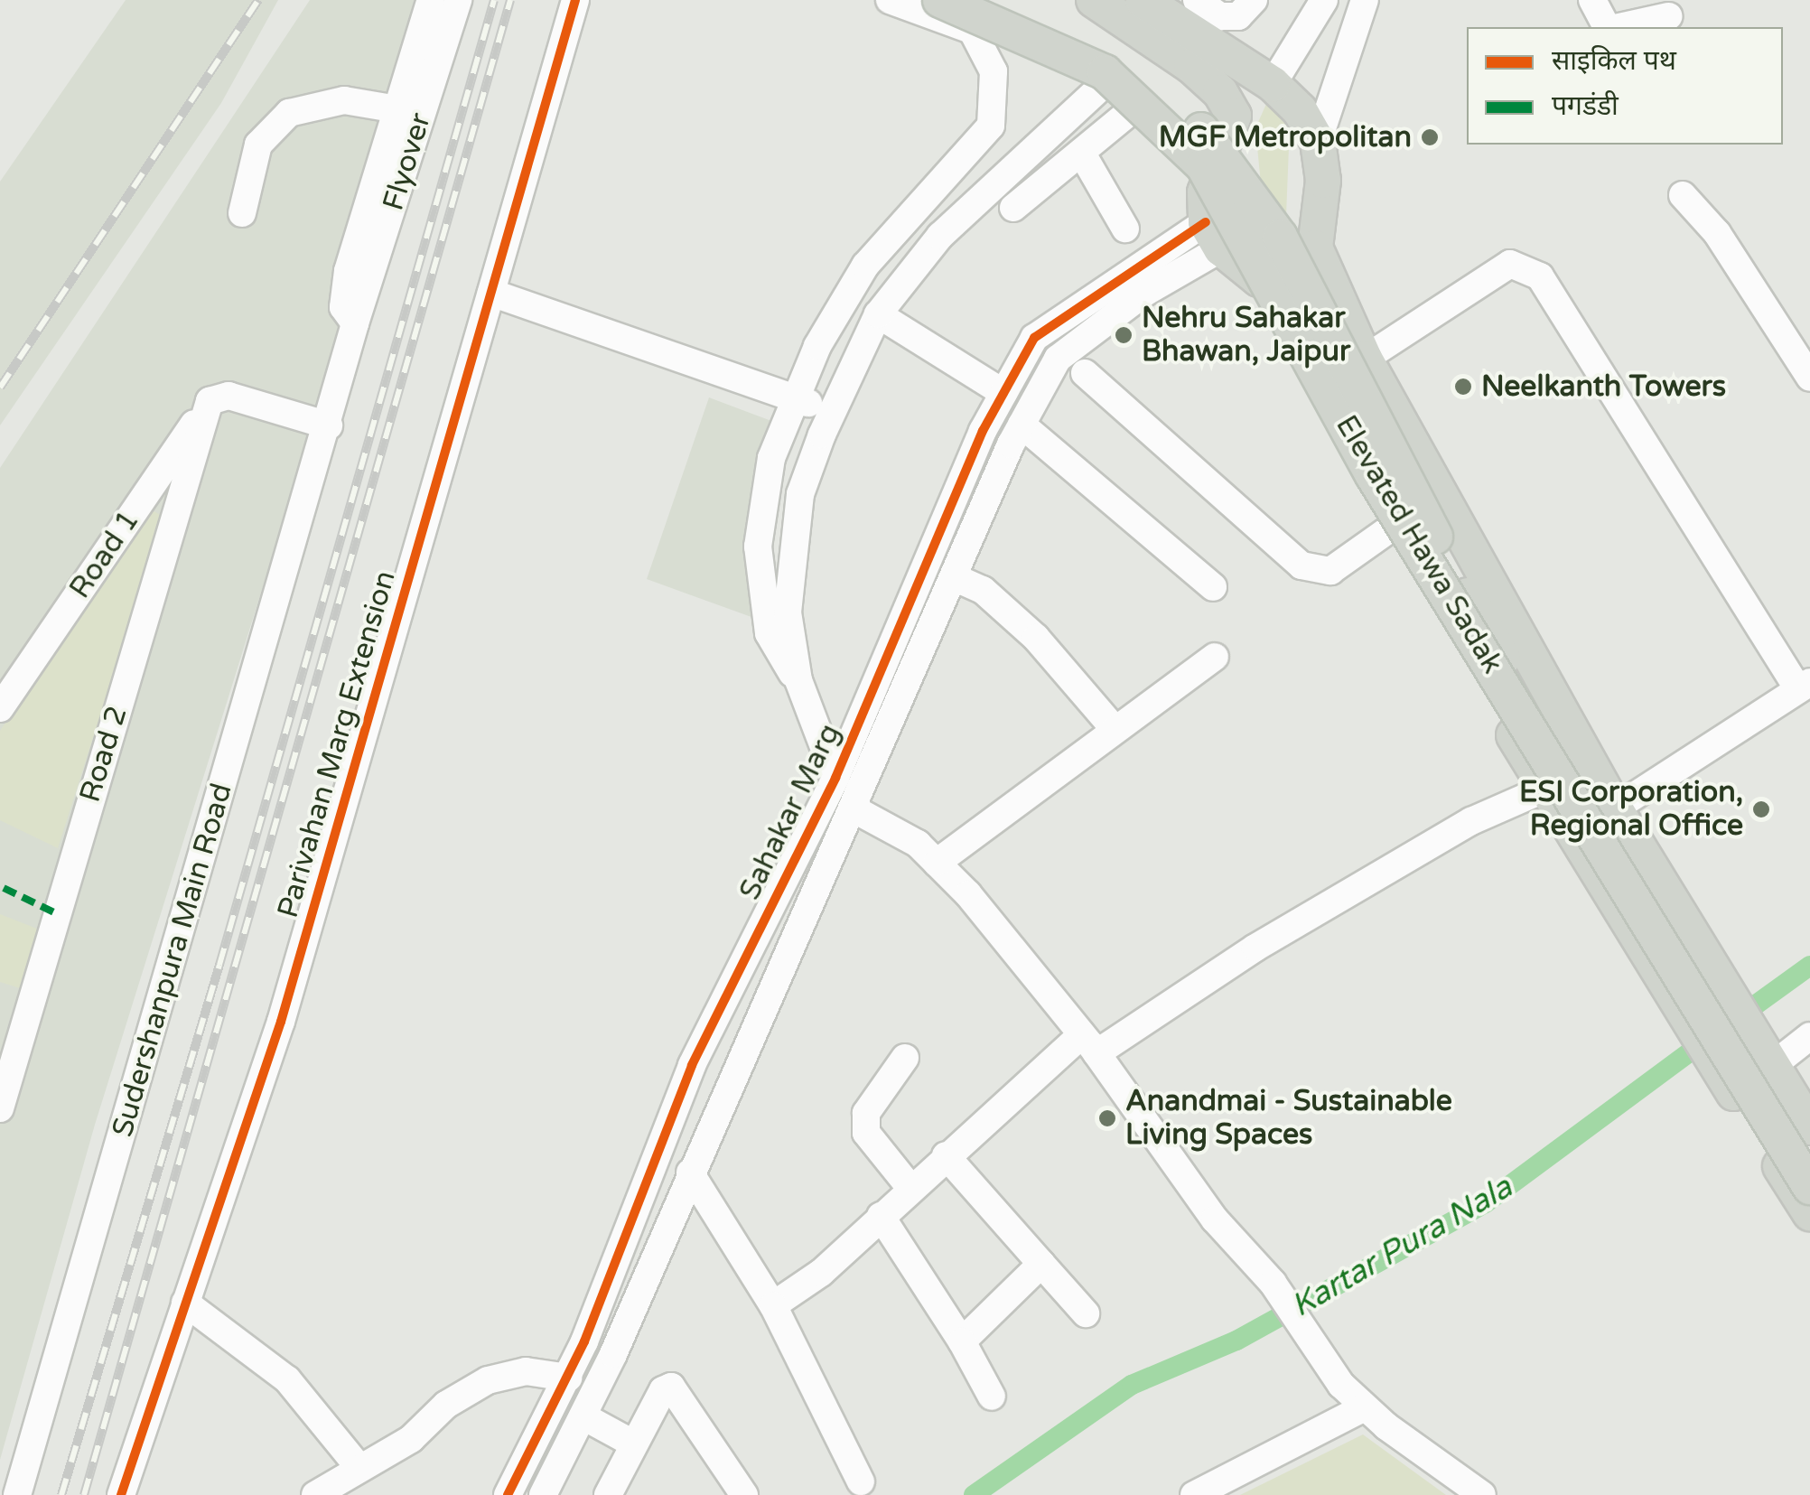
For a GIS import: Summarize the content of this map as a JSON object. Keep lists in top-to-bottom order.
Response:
{
  "streets": {
    "main road": ["Elevated Hawa Sadak"],
    "street": [
      "Flyover",
      "Road 1",
      "Parivahan Marg Extension",
      "Road 2",
      "Sahakar Marg",
      "Sudershanpura Main Road"
    ]
  },
  "crossings": [
    ["Flyover", "Sudershanpura Main Road"],
    ["Road 1", "Road 2"]
  ],
  "water": ["Kartar Pura Nala"],
  "places": [
    "MGF Metropolitan",
    "Nehru Sahakar Bhawan, Jaipur",
    "Neelkanth Towers",
    "ESI Corporation, Regional Office",
    "Anandmai - Sustainable Living Spaces"
  ],
  "legend": ["साइकिल पथ", "पगडंडी"]
}
